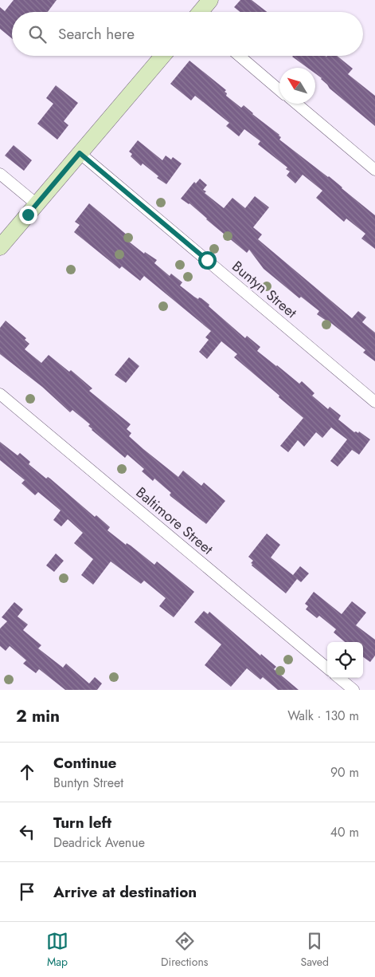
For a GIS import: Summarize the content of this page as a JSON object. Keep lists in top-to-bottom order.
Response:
{
  "streets": {
    "street": ["Buntyn Street", "Baltimore Street"]
  },
  "north": "top left",
  "page": {
    "search": "Search here",
    "heading": ["2 min", "Walk · 130 m"],
    "list": [
      ["Continue", "Buntyn Street", "90 m"],
      ["Turn left", "Deadrick Avenue", "40 m"],
      "Arrive at destination"
    ],
    "nav": ["Map", "Directions", "Saved"]
  }
}
